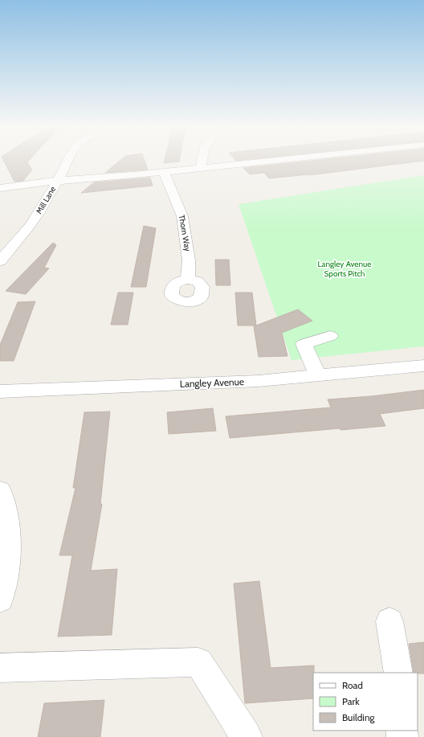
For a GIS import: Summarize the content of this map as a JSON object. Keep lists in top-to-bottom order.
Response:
{
  "streets": {
    "street": ["Mill Lane", "Thorn Way", "Langley Avenue"]
  },
  "parks": ["Langley Avenue Sports Pitch"],
  "legend": ["Road", "Park", "Building"]
}
